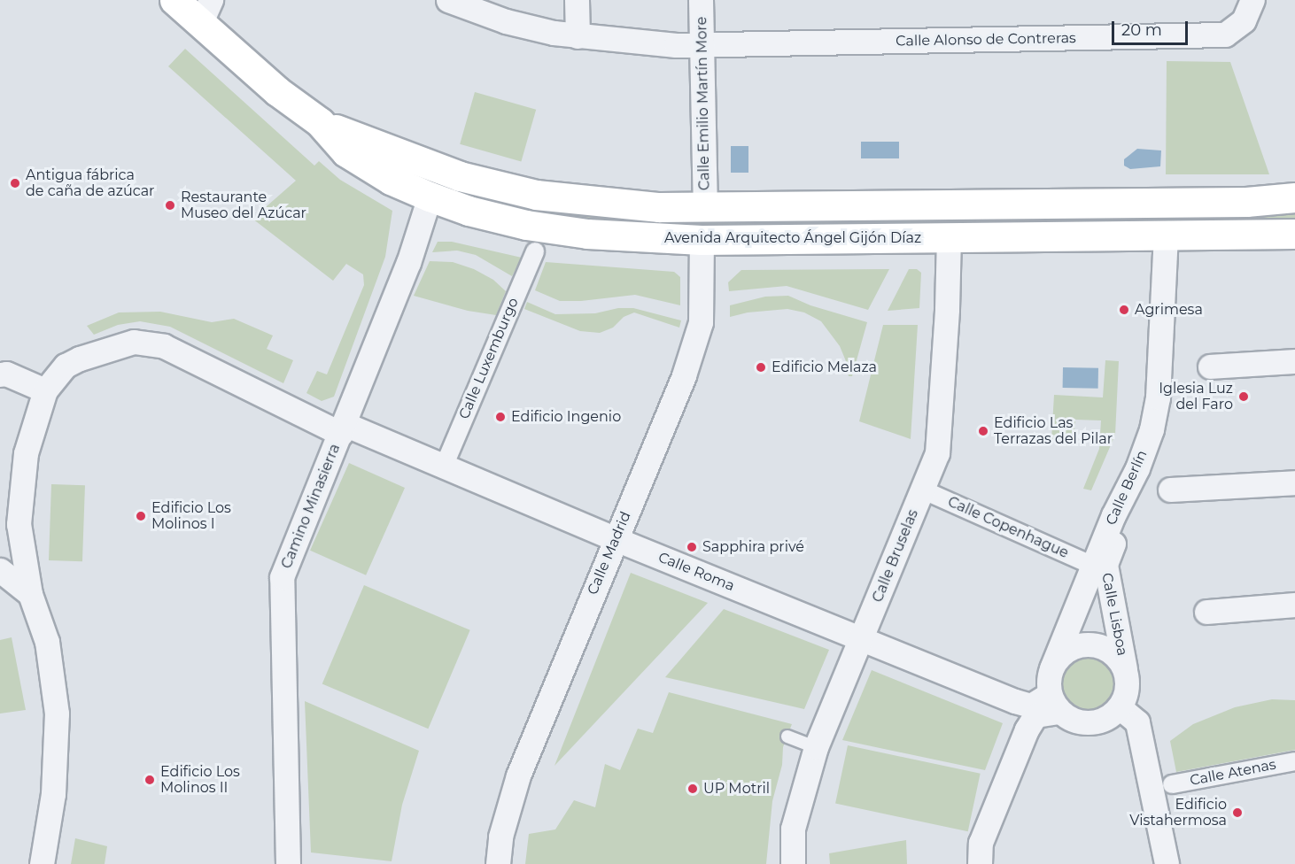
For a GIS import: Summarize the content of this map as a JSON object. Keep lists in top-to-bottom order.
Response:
{
  "streets": {
    "main road": ["Avenida Arquitecto Ángel Gijón Díaz"],
    "street": [
      "Calle Alonso de Contreras",
      "Calle Emilio Martín More",
      "Calle Luxemburgo",
      "Calle Berlín",
      "Camino Minasierra",
      "Calle Copenhague",
      "Calle Madrid",
      "Calle Bruselas",
      "Calle Roma",
      "Calle Lisboa",
      "Calle Atenas"
    ]
  },
  "crossings": [
    ["Calle Alonso de Contreras", "Calle Emilio Martín More"],
    ["Calle Emilio Martín More", "Avenida Arquitecto Ángel Gijón Díaz"],
    ["Avenida Arquitecto Ángel Gijón Díaz", "Calle Berlín"],
    ["Avenida Arquitecto Ángel Gijón Díaz", "Camino Minasierra"],
    ["Avenida Arquitecto Ángel Gijón Díaz", "Calle Madrid"],
    ["Avenida Arquitecto Ángel Gijón Díaz", "Calle Bruselas"],
    ["Calle Luxemburgo", "Calle Roma"],
    ["Calle Berlín", "Calle Copenhague"],
    ["Calle Berlín", "Calle Roma"],
    ["Calle Berlín", "Calle Lisboa"],
    ["Camino Minasierra", "Calle Roma"],
    ["Calle Copenhague", "Calle Bruselas"],
    ["Calle Madrid", "Calle Roma"],
    ["Calle Bruselas", "Calle Roma"],
    ["Calle Roma", "Calle Lisboa"]
  ],
  "places": [
    "Antigua fábrica de caña de azúcar",
    "Restaurante Museo del Azúcar",
    "Agrimesa",
    "Edificio Melaza",
    "Iglesia Luz del Faro",
    "Edificio Ingenio",
    "Edificio Las Terrazas del Pilar",
    "Edificio Los Molinos I",
    "Sapphira privé",
    "Edificio Los Molinos II",
    "UP Motril",
    "Edificio Vistahermosa"
  ],
  "scale_bar": "20 m"
}
